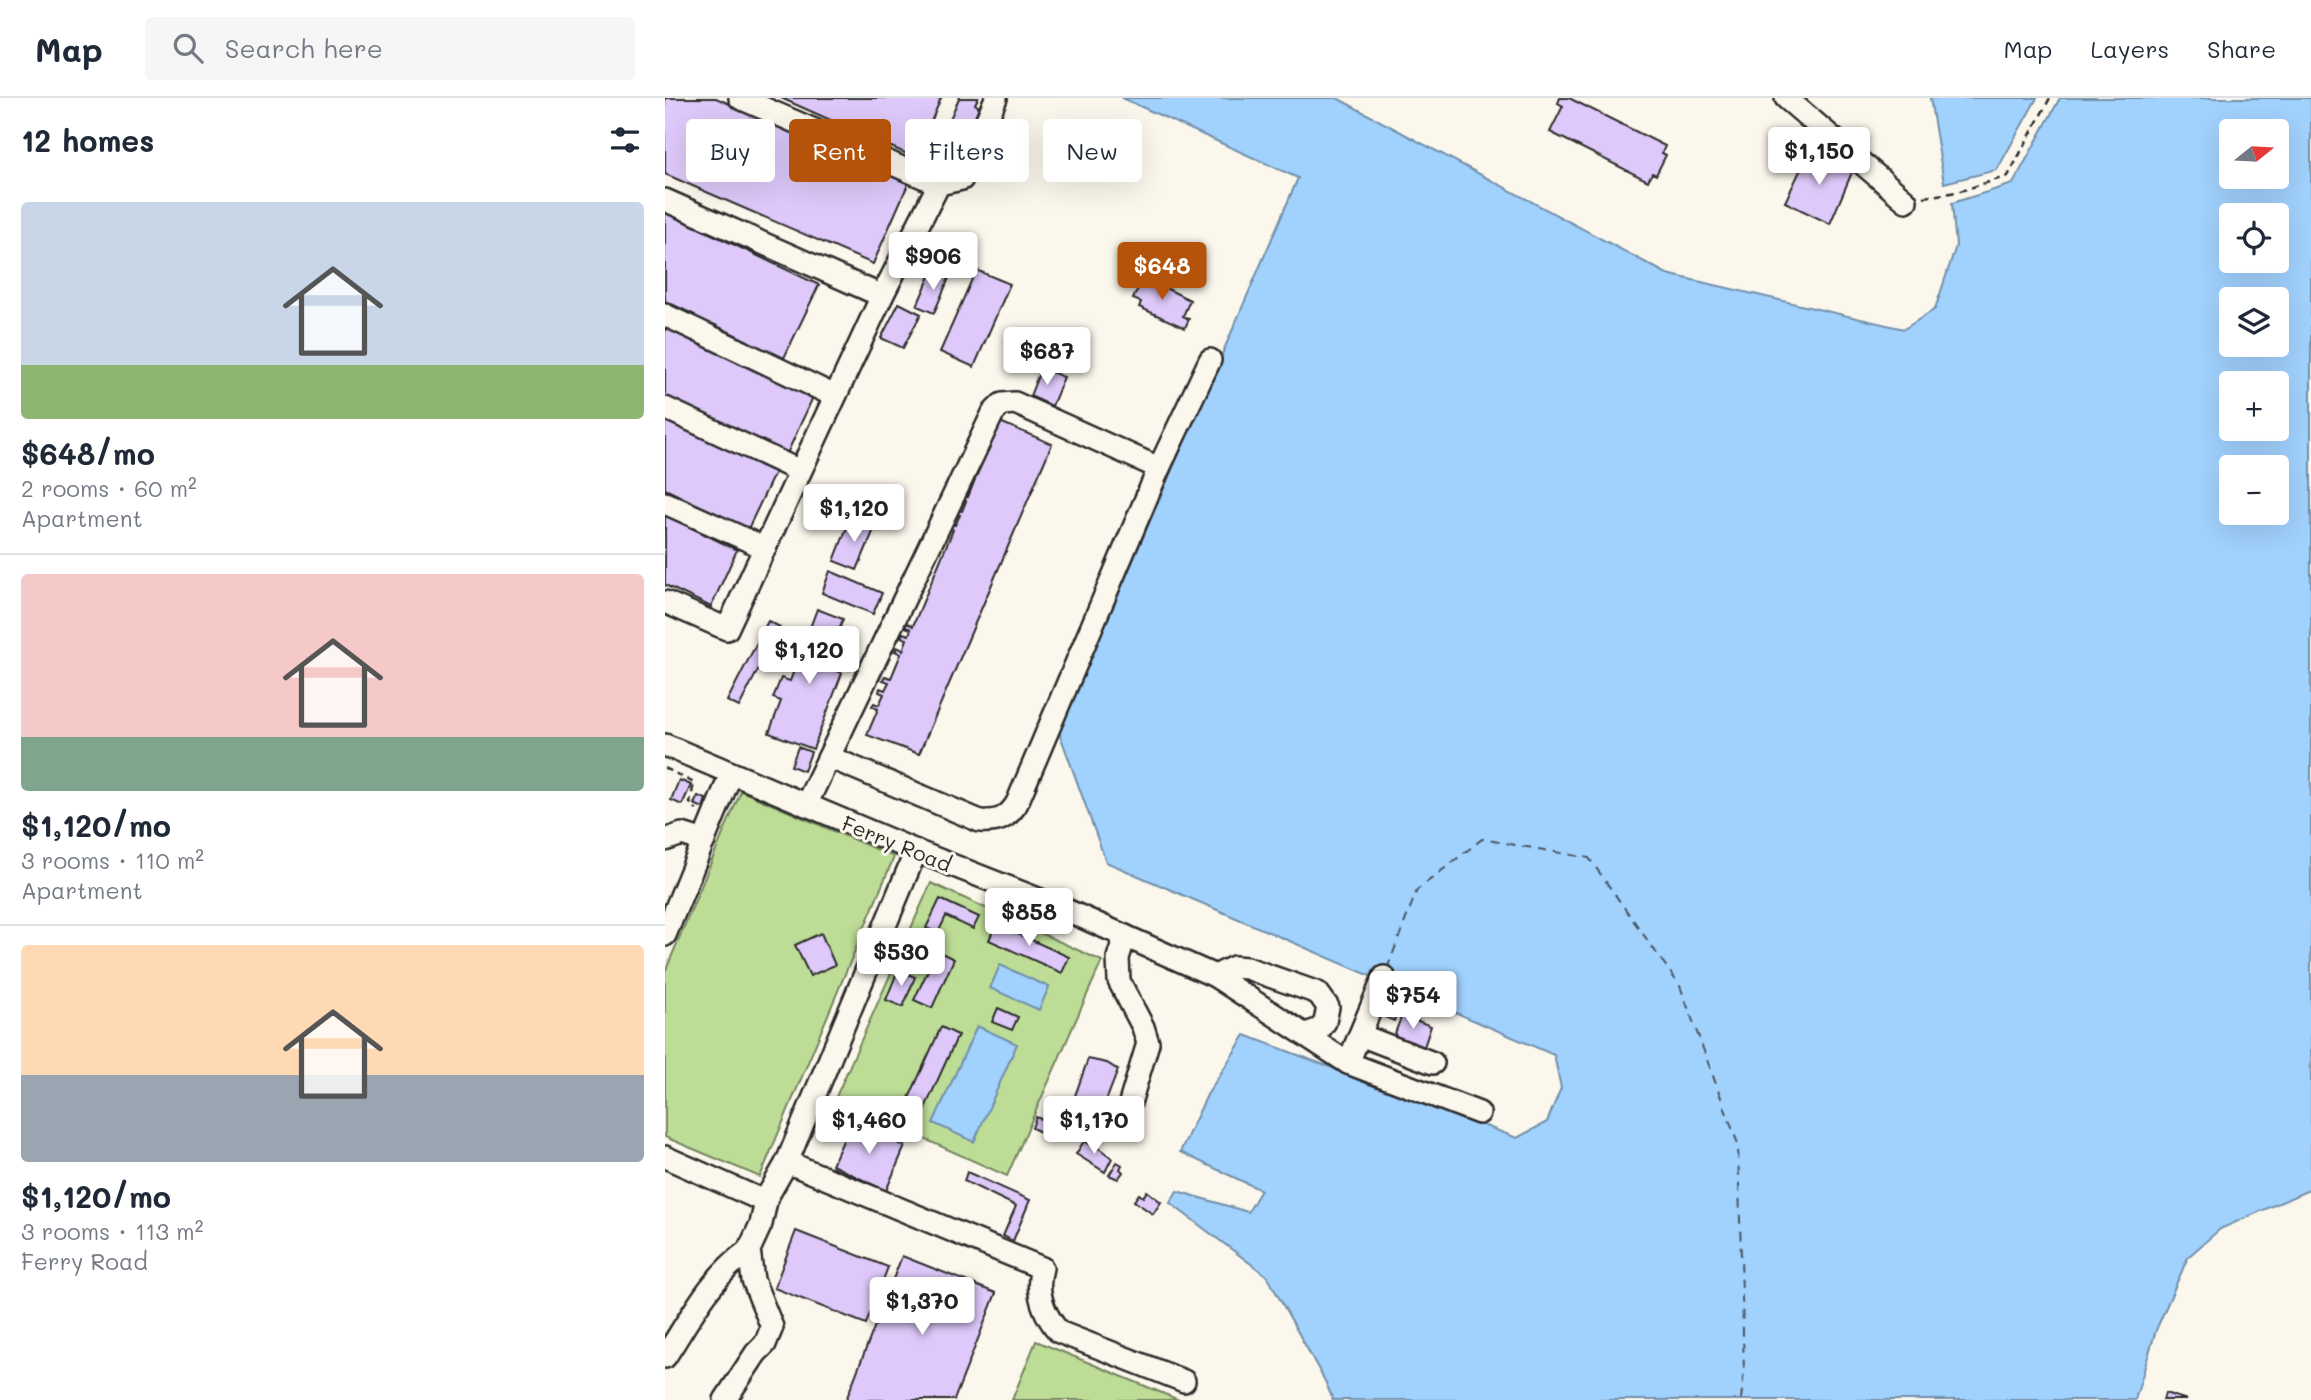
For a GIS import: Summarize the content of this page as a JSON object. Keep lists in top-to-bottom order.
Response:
{
  "streets": {
    "street": ["Ferry Road"]
  },
  "north": "right",
  "page": {
    "header": "Map",
    "search": "Search here",
    "nav": ["Map", "Layers", "Share"],
    "heading": "12 homes",
    "map_buttons": ["+", "−"],
    "chip": [
      "Buy",
      "Rent",
      "Filters",
      "New"
    ],
    "price": [
      "$1,150",
      "$906",
      "$648",
      "$687",
      "$1,120",
      "$1,120",
      "$858",
      "$530",
      "$754",
      "$1,460",
      "$1,170",
      "$1,370"
    ],
    "list": [
      {
        "name": "$648/mo",
        "note": "2 rooms · 60 m² · Apartment"
      },
      {
        "name": "$1,120/mo",
        "note": "3 rooms · 110 m² · Apartment"
      },
      {
        "name": "$1,120/mo",
        "note": "3 rooms · 113 m² · Ferry Road"
      }
    ]
  }
}
